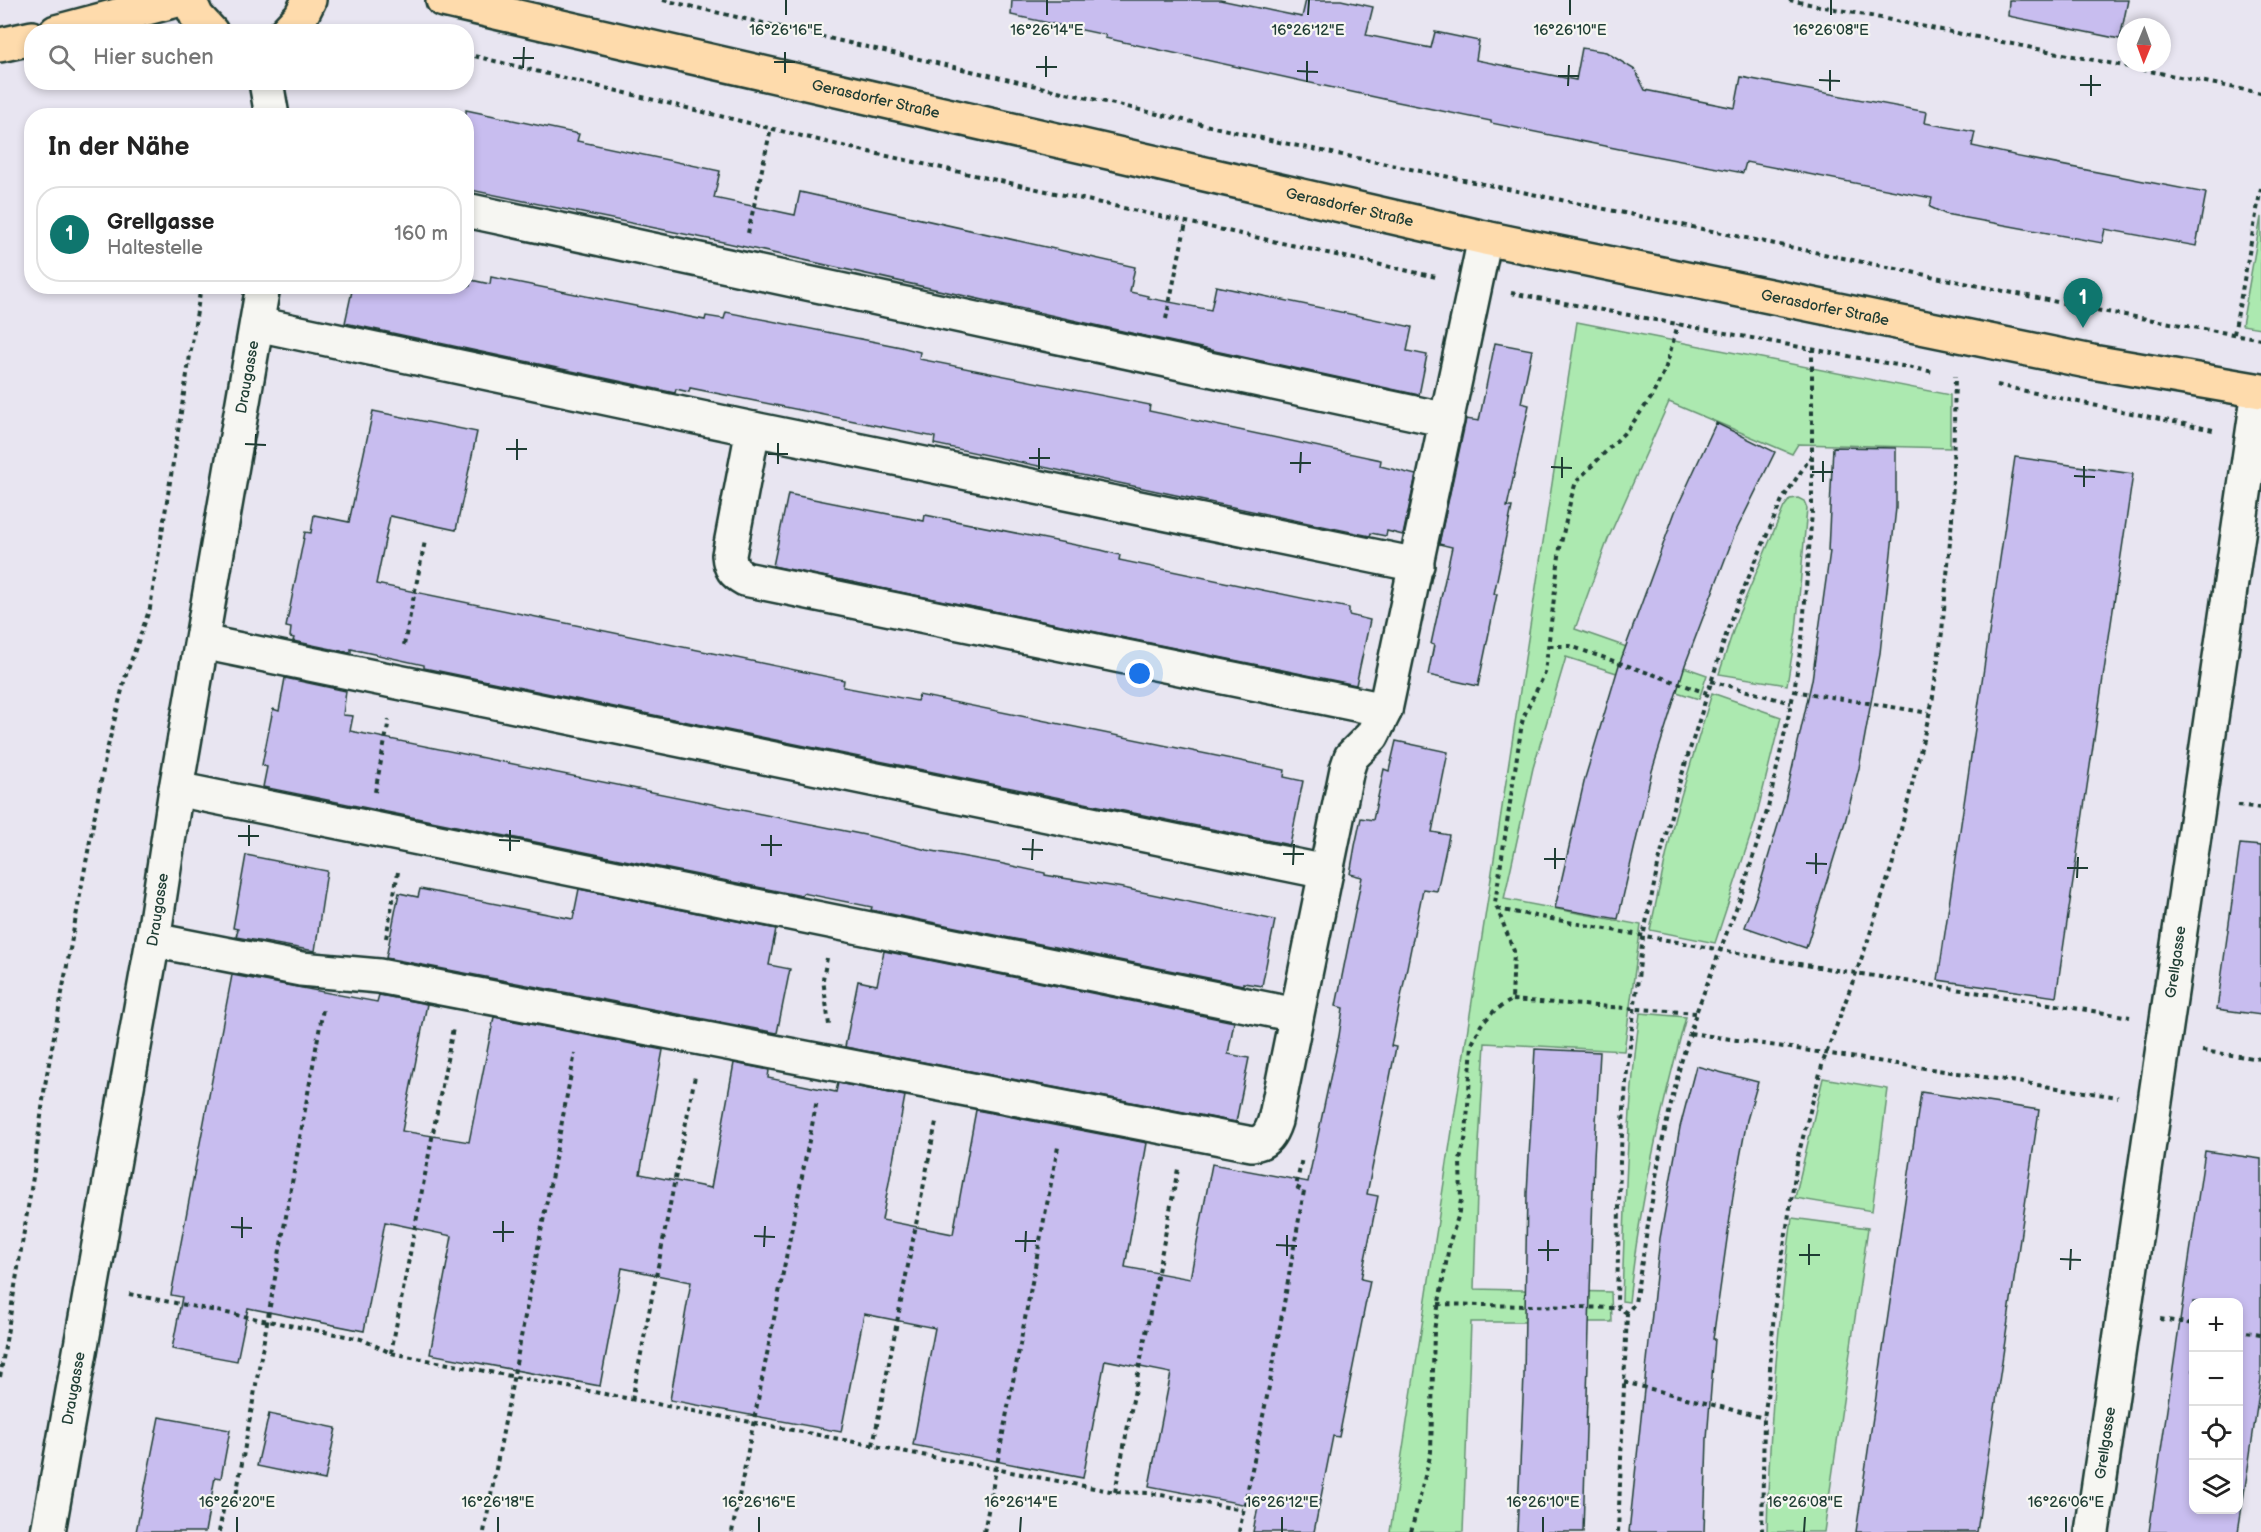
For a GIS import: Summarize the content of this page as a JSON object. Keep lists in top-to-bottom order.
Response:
{
  "streets": {
    "main road": ["Gerasdorfer Straße"],
    "street": ["Draugasse", "Grellgasse"]
  },
  "crossings": [
    ["Gerasdorfer Straße", "Grellgasse"]
  ],
  "north": "bottom",
  "page": {
    "search": "Hier suchen",
    "heading": "In der Nähe",
    "list": [
      {
        "mark": "1",
        "name": "Grellgasse",
        "note": "Haltestelle",
        "value": "160 m"
      }
    ],
    "pins": "1",
    "map_buttons": ["+", "−"]
  },
  "coordinates": [
    "16°26'16\"E",
    "16°26'14\"E",
    "16°26'12\"E",
    "16°26'10\"E",
    "16°26'08\"E",
    "16°26'20\"E",
    "16°26'18\"E",
    "16°26'06\"E"
  ]
}
